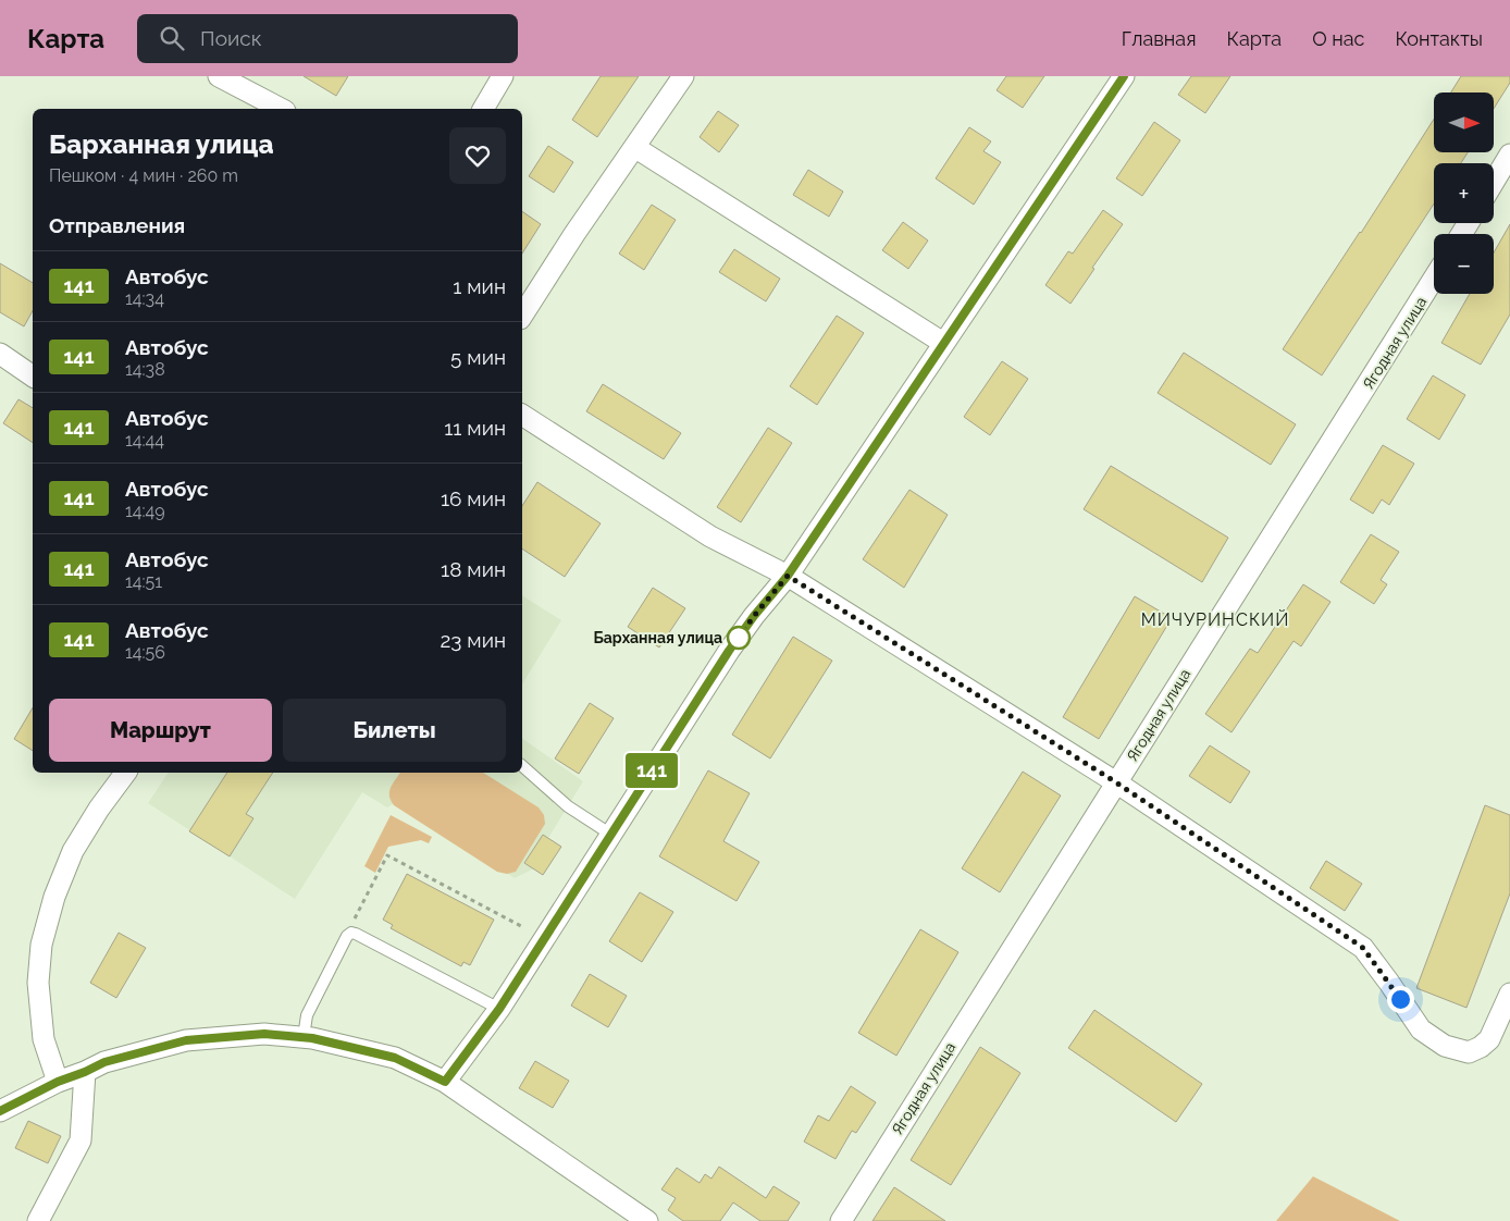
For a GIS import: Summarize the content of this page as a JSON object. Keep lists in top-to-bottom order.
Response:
{
  "streets": {
    "street": ["Ягодная улица"]
  },
  "districts": ["МИЧУРИНСКИЙ"],
  "places": ["Барханная улица"],
  "lines": ["bus line 141"],
  "north": "right",
  "page": {
    "header": "Карта",
    "search": "Поиск",
    "nav": [
      "Главная",
      "Карта",
      "О нас",
      "Контакты"
    ],
    "on_map": "141",
    "map_buttons": ["+", "−"],
    "heading": [
      ["Барханная улица", "Пешком · 4 мин · 260 m"],
      "Отправления"
    ],
    "list": [
      {
        "mark": "141",
        "name": "Автобус",
        "note": "14:34",
        "value": "1 мин"
      },
      {
        "mark": "141",
        "name": "Автобус",
        "note": "14:38",
        "value": "5 мин"
      },
      {
        "mark": "141",
        "name": "Автобус",
        "note": "14:44",
        "value": "11 мин"
      },
      {
        "mark": "141",
        "name": "Автобус",
        "note": "14:49",
        "value": "16 мин"
      },
      {
        "mark": "141",
        "name": "Автобус",
        "note": "14:51",
        "value": "18 мин"
      },
      {
        "mark": "141",
        "name": "Автобус",
        "note": "14:56",
        "value": "23 мин"
      }
    ],
    "buttons": ["Маршрут", "Билеты"]
  }
}
